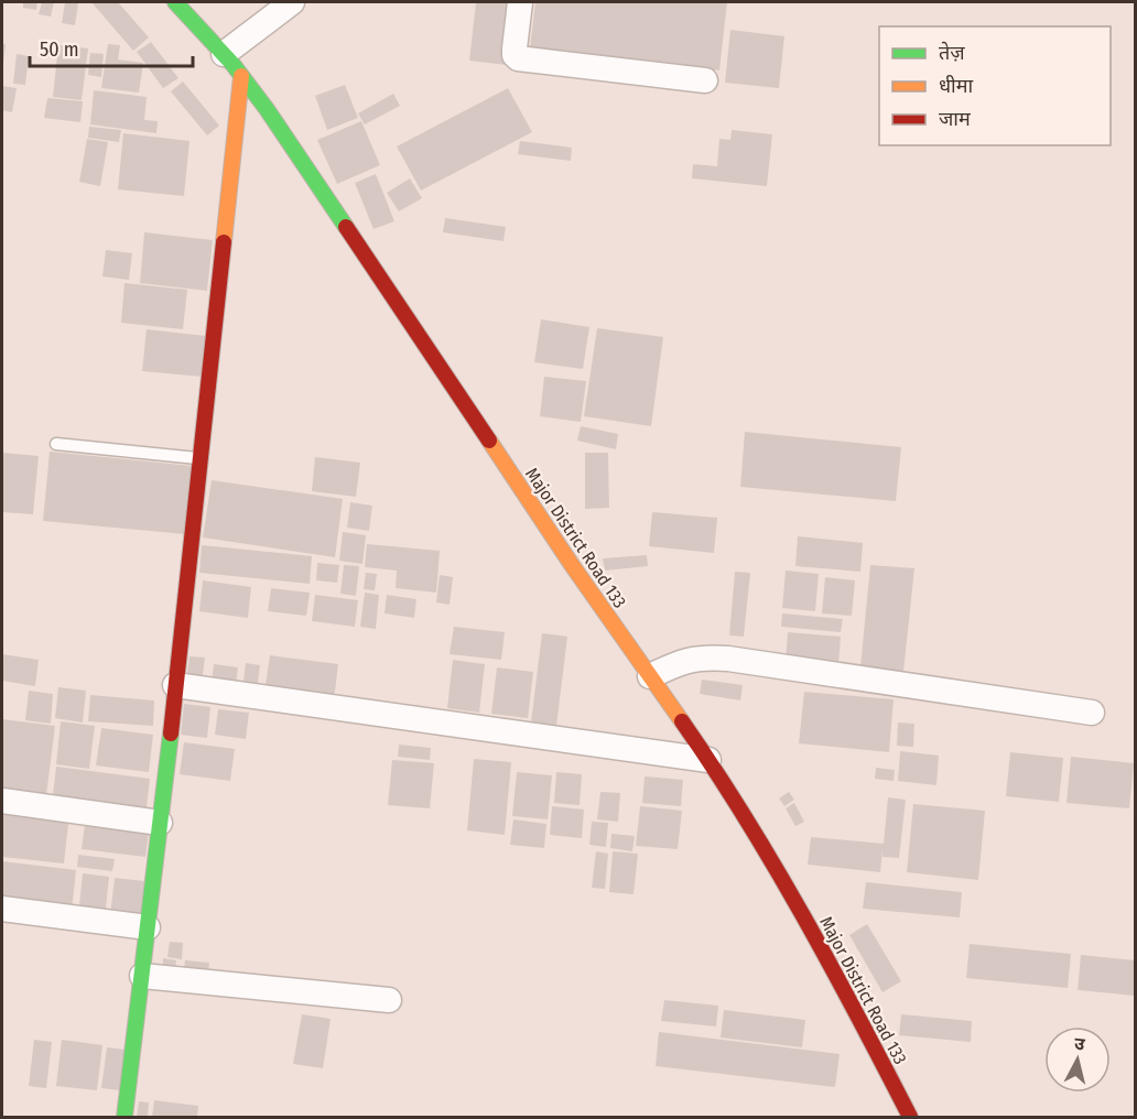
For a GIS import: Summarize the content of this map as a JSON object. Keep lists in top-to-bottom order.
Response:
{
  "streets": {
    "main road": ["Major District Road 133"]
  },
  "legend": ["तेज़", "धीमा", "जाम"],
  "scale_bar": "50 m",
  "north": "top"
}
